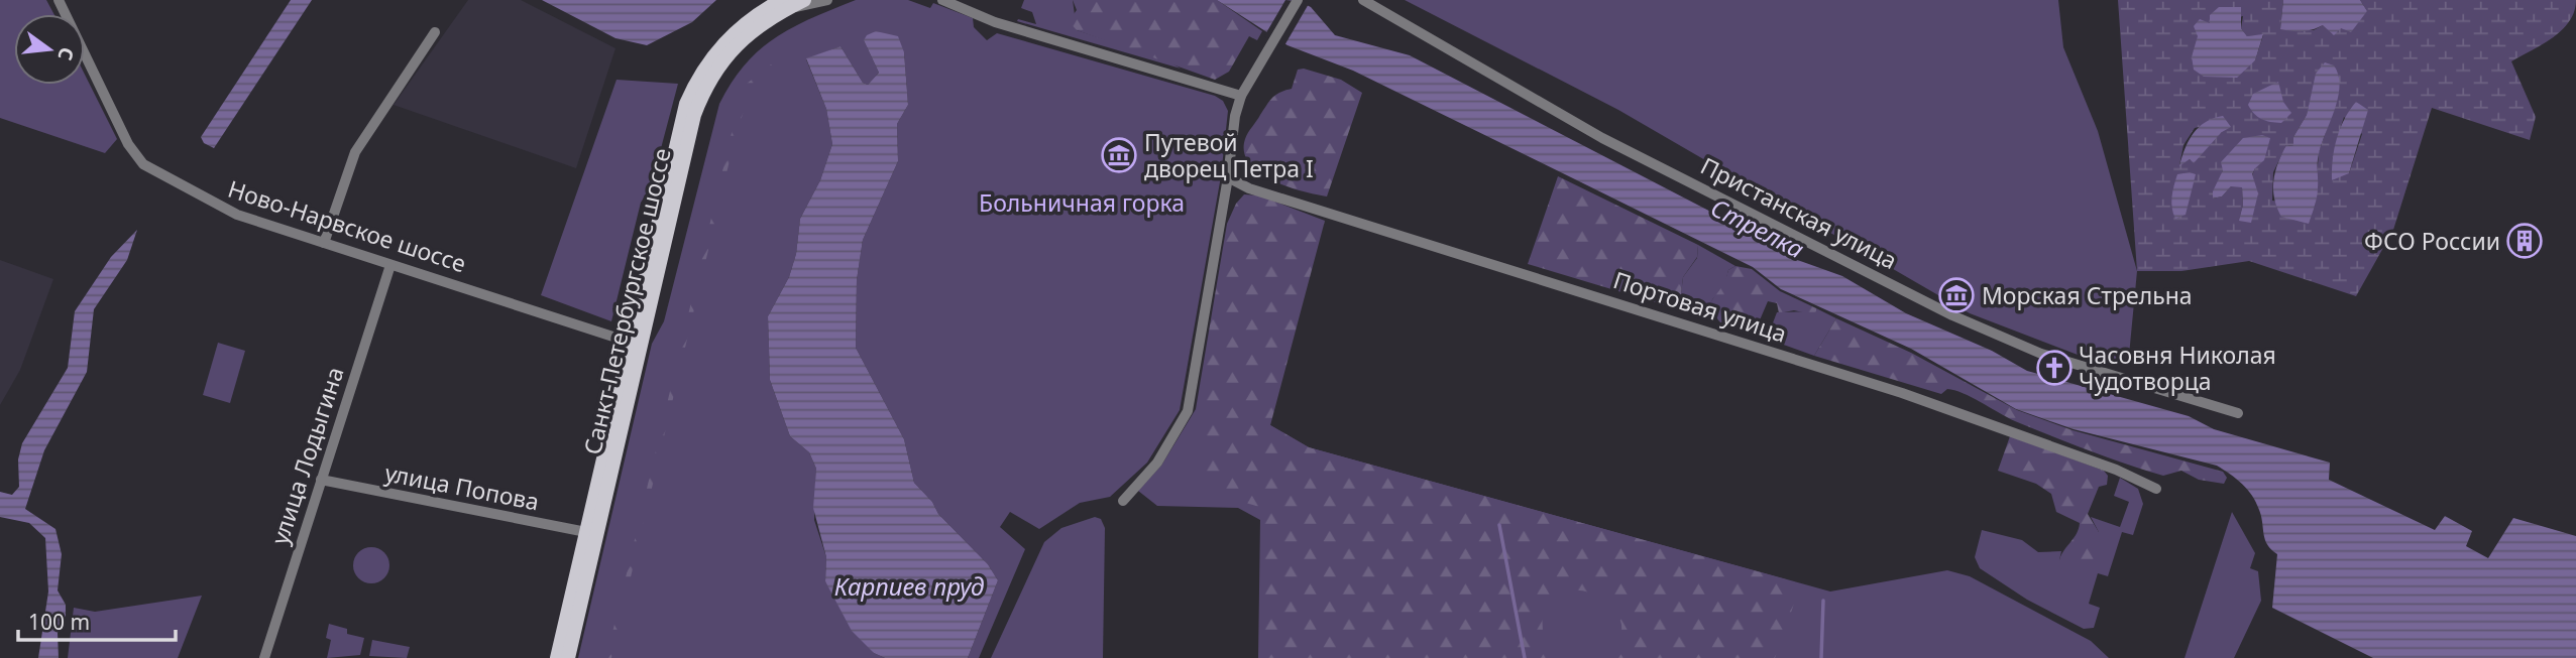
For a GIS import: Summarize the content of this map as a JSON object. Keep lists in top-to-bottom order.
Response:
{
  "streets": {
    "main road": ["Санкт-Петербургское шоссе"],
    "street": [
      "Пристанская улица",
      "Ново-Нарвское шоссе",
      "Портовая улица",
      "улица Лодыгина",
      "улица Попова"
    ]
  },
  "crossings": [
    ["Ново-Нарвское шоссе", "Санкт-Петербургское шоссе"],
    ["Ново-Нарвское шоссе", "улица Лодыгина"],
    ["Санкт-Петербургское шоссе", "улица Попова"],
    ["улица Лодыгина", "улица Попова"]
  ],
  "water": ["Стрелка", "Карпиев пруд"],
  "parks": ["Больничная горка"],
  "places": {
    "museum": ["Путевой дворец Петра I", "Морская Стрельна"],
    "building": ["ФСО России"],
    "church": ["Часовня Николая Чудотворца"]
  },
  "scale_bar": "100 m",
  "north": "right"
}
